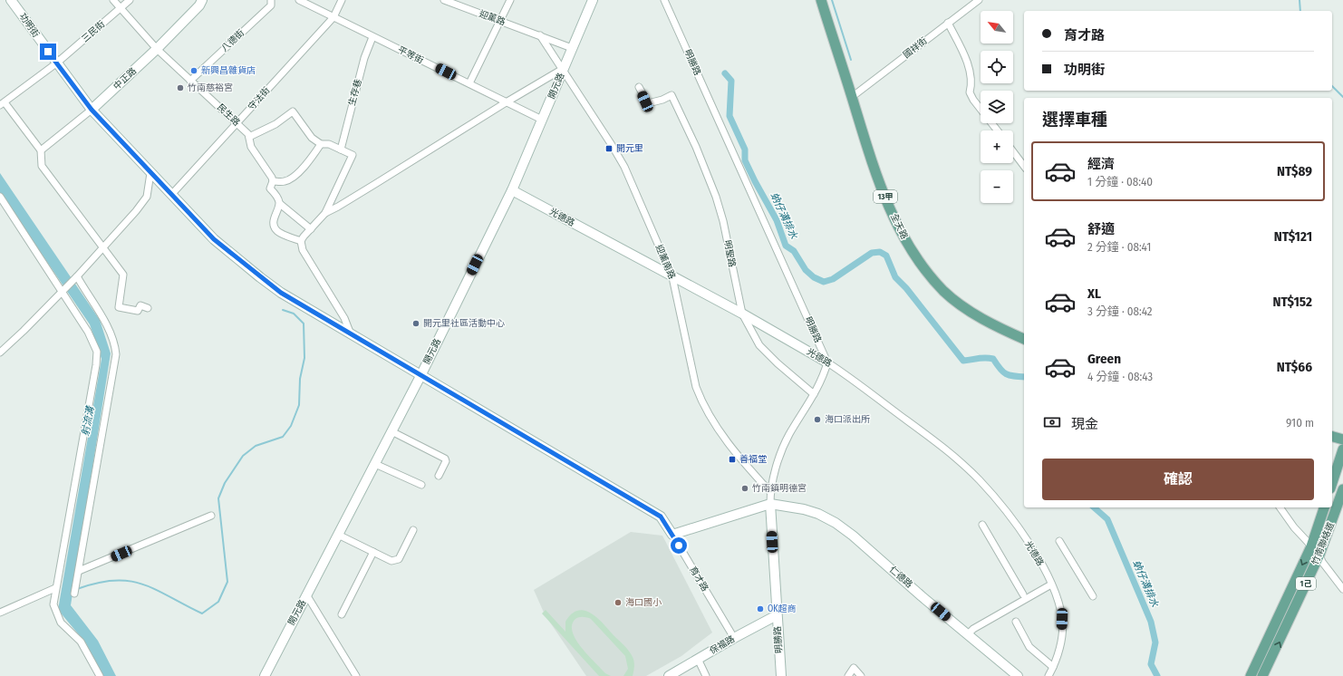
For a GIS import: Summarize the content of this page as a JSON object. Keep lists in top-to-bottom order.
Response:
{
  "streets": {
    "main road": [
      "13甲",
      "全天路",
      "竹南聯絡道",
      "1己"
    ],
    "street": [
      "迎薰路",
      "功明街",
      "三民街",
      "八德街",
      "國祥街",
      "平等街",
      "明勝路",
      "中正路",
      "開元路",
      "生存巷",
      "守法街",
      "民生路",
      "光德路",
      "明聖路",
      "迎薰南路",
      "仁德路",
      "育才路",
      "保福路"
    ]
  },
  "crossings": [
    ["迎薰路", "開元路"],
    ["迎薰路", "迎薰南路"],
    ["功明街", "三民街"],
    ["功明街", "中正路"],
    ["功明街", "開元路"],
    ["功明街", "守法街"],
    ["功明街", "育才路"],
    ["三民街", "民生路"],
    ["八德街", "民生路"],
    ["國祥街", "全天路"],
    ["平等街", "開元路"],
    ["平等街", "生存巷"],
    ["平等街", "守法街"],
    ["明勝路", "光德路"],
    ["明勝路", "明聖路"],
    ["明勝路", "迎薰南路"],
    ["明勝路", "仁德路"],
    ["明勝路", "保福路"],
    ["中正路", "民生路"],
    ["開元路", "光德路"],
    ["開元路", "迎薰南路"],
    ["開元路", "育才路"],
    ["守法街", "民生路"],
    ["光德路", "明聖路"],
    ["光德路", "迎薰南路"],
    ["育才路", "保福路"]
  ],
  "water": ["蚋仔溝排水", "射流溝"],
  "places": {
    "other": [
      "新興昌雜貨店",
      "竹南慈裕宮",
      "開元里社區活動中心",
      "海口派出所",
      "竹南鎮明德宮",
      "海口國小",
      "OK超商"
    ],
    "transit": ["開元里", "善福堂"]
  },
  "north": "top left",
  "page": {
    "map_buttons": ["+", "−"],
    "banner": ["育才路", "功明街"],
    "heading": "選擇車種",
    "list": [
      {
        "name": "經濟",
        "note": "1 分鐘 · 08:40",
        "value": "NT$89"
      },
      {
        "name": "舒適",
        "note": "2 分鐘 · 08:41",
        "value": "NT$121"
      },
      {
        "name": "XL",
        "note": "3 分鐘 · 08:42",
        "value": "NT$152"
      },
      {
        "name": "Green",
        "note": "4 分鐘 · 08:43",
        "value": "NT$66"
      }
    ],
    "pay": ["現金", "910 m"],
    "buttons": "確認"
  }
}
